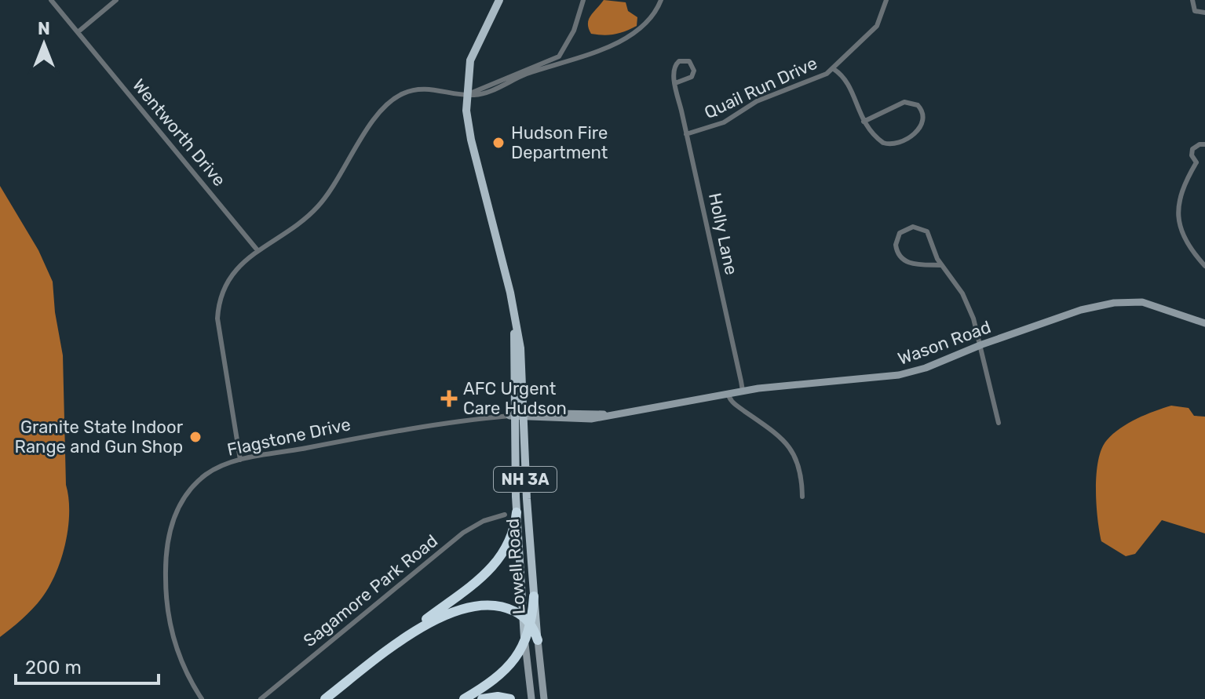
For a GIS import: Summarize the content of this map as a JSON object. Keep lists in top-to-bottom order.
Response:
{
  "streets": {
    "main road": ["NH 3A", "Lowell Road"],
    "street": [
      "Quail Run Drive",
      "Wentworth Drive",
      "Holly Lane",
      "Wason Road",
      "Flagstone Drive",
      "Sagamore Park Road"
    ]
  },
  "crossings": [
    ["Quail Run Drive", "Holly Lane"],
    ["Holly Lane", "Wason Road"],
    ["Wason Road", "Flagstone Drive"],
    ["Wason Road", "Lowell Road"],
    ["Flagstone Drive", "Lowell Road"]
  ],
  "places": {
    "other": ["Hudson Fire Department", "Granite State Indoor Range and Gun Shop"],
    "health": ["AFC Urgent Care Hudson"]
  },
  "scale_bar": "200 m",
  "north": "top"
}
